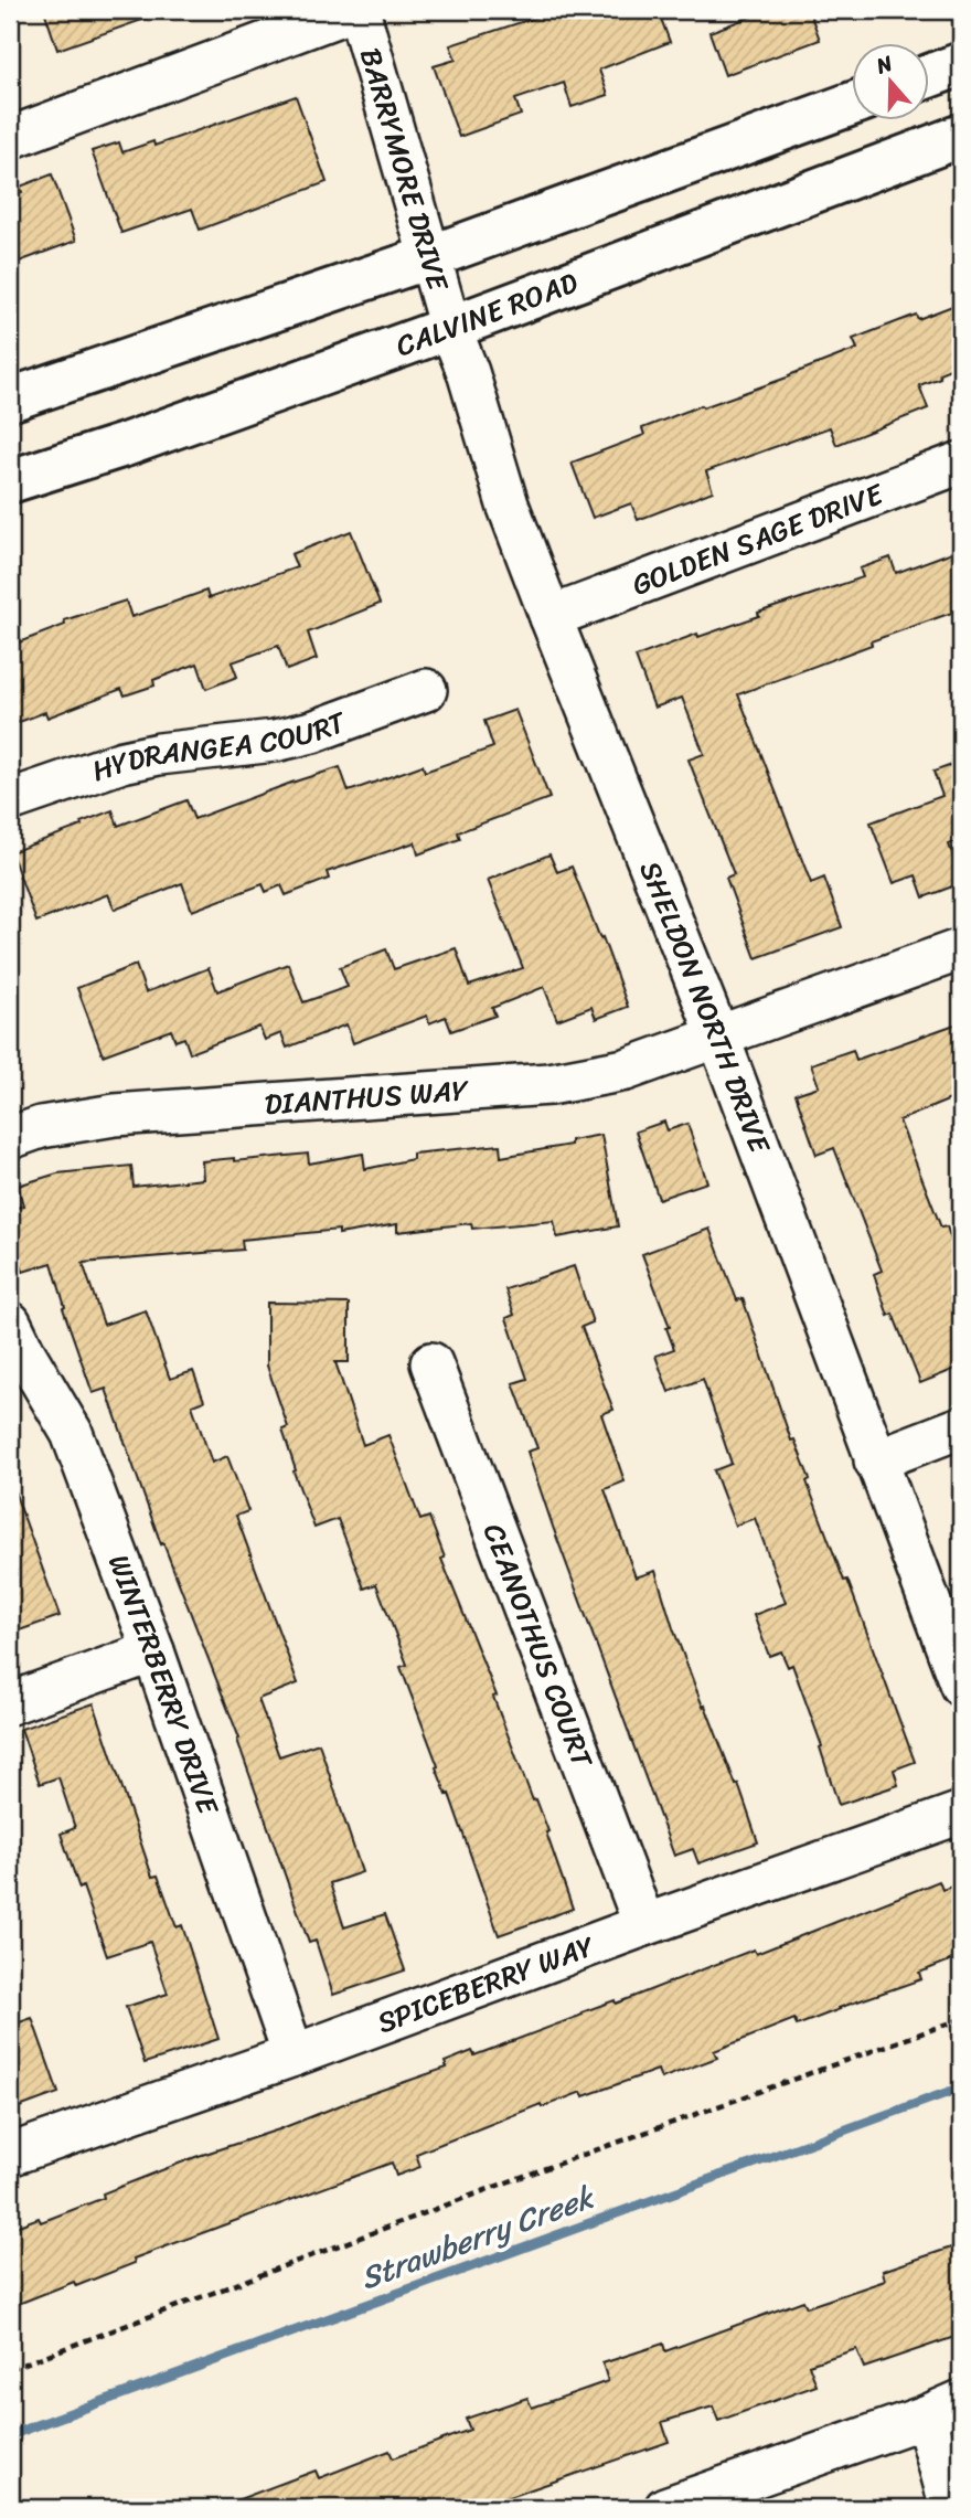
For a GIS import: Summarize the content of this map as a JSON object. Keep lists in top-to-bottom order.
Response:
{
  "streets": {
    "main road": ["CALVINE ROAD"],
    "street": [
      "BARRYMORE DRIVE",
      "GOLDEN SAGE DRIVE",
      "HYDRANGEA COURT",
      "SHELDON NORTH DRIVE",
      "DIANTHUS WAY",
      "CEANOTHUS COURT",
      "WINTERBERRY DRIVE",
      "SPICEBERRY WAY"
    ]
  },
  "crossings": [
    ["BARRYMORE DRIVE", "CALVINE ROAD"],
    ["BARRYMORE DRIVE", "SHELDON NORTH DRIVE"],
    ["CALVINE ROAD", "SHELDON NORTH DRIVE"],
    ["GOLDEN SAGE DRIVE", "SHELDON NORTH DRIVE"],
    ["SHELDON NORTH DRIVE", "DIANTHUS WAY"],
    ["CEANOTHUS COURT", "SPICEBERRY WAY"],
    ["WINTERBERRY DRIVE", "SPICEBERRY WAY"]
  ],
  "water": ["Strawberry Creek"],
  "north": "top"
}
